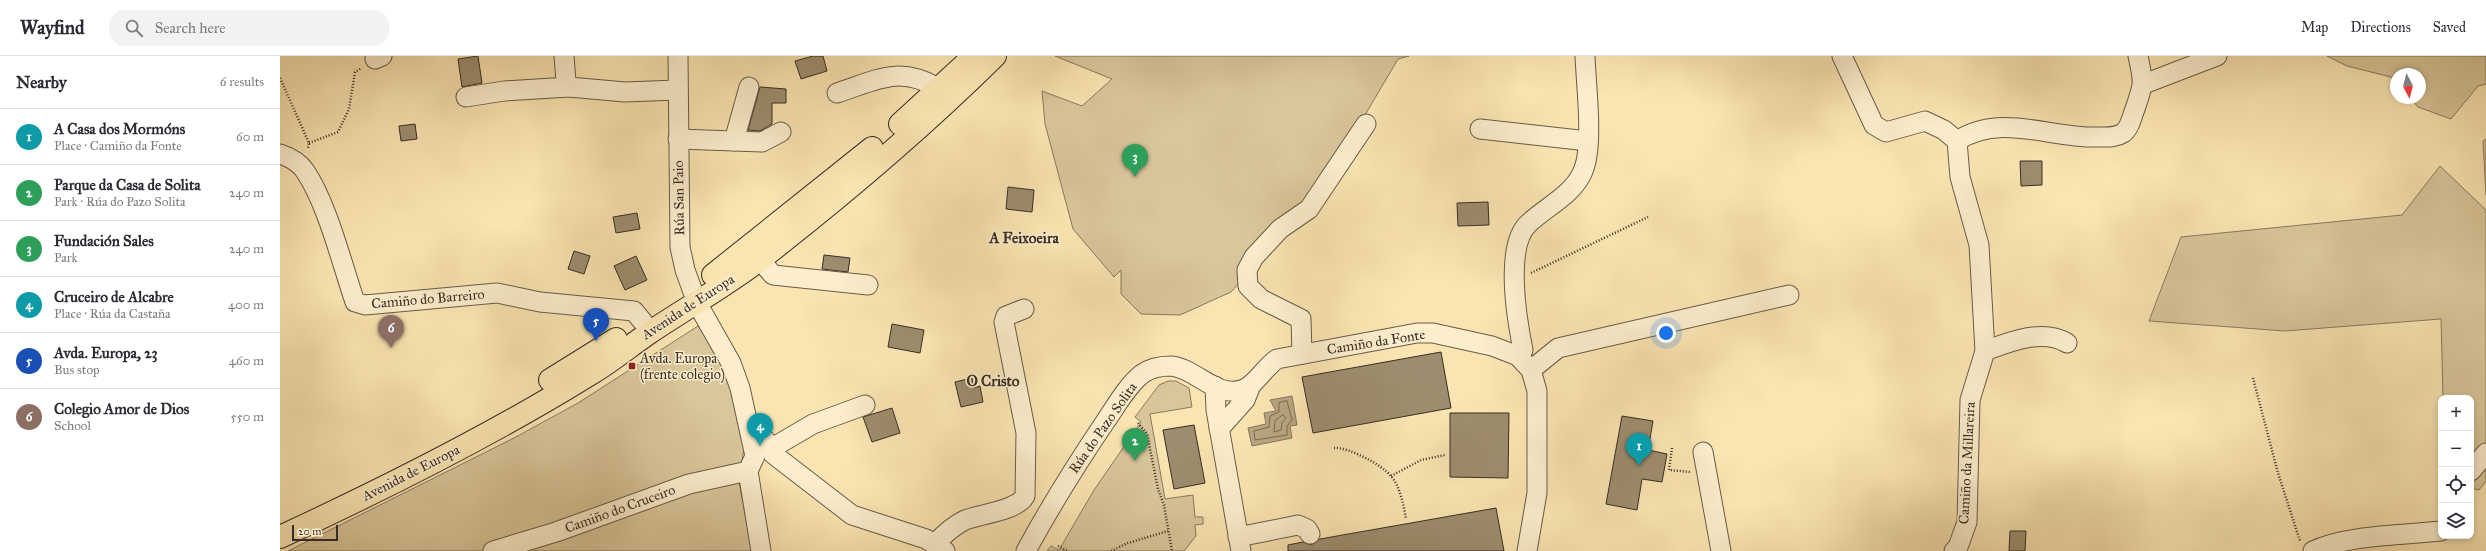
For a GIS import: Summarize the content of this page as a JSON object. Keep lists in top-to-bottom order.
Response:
{
  "streets": {
    "main road": ["Avenida de Europa"],
    "street": [
      "Rúa San Paio",
      "Camiño do Barreiro",
      "Camiño da Fonte",
      "Rúa do Pazo Solita",
      "Camiño da Millareira",
      "Camiño do Cruceiro"
    ]
  },
  "crossings": [
    ["Rúa San Paio", "Avenida de Europa"],
    ["Rúa San Paio", "Camiño do Cruceiro"],
    ["Camiño do Barreiro", "Avenida de Europa"],
    ["Camiño da Fonte", "Rúa do Pazo Solita"]
  ],
  "districts": ["A Feixoeira", "O Cristo"],
  "places": {
    "transit": ["Avda. Europa (frente colegio)"]
  },
  "scale_bar": "20 m",
  "north": "bottom",
  "page": {
    "header": "Wayfind",
    "search": "Search here",
    "nav": ["Map", "Directions", "Saved"],
    "heading": ["Nearby", "6 results"],
    "list": [
      {
        "mark": "1",
        "name": "A Casa dos Mormóns",
        "note": "Place · Camiño da Fonte",
        "value": "60 m"
      },
      {
        "mark": "2",
        "name": "Parque da Casa de Solita",
        "note": "Park · Rúa do Pazo Solita",
        "value": "240 m"
      },
      {
        "mark": "3",
        "name": "Fundación Sales",
        "note": "Park",
        "value": "240 m"
      },
      {
        "mark": "4",
        "name": "Cruceiro de Alcabre",
        "note": "Place · Rúa da Castaña",
        "value": "400 m"
      },
      {
        "mark": "5",
        "name": "Avda. Europa, 23",
        "note": "Bus stop",
        "value": "460 m"
      },
      {
        "mark": "6",
        "name": "Colegio Amor de Dios",
        "note": "School",
        "value": "550 m"
      }
    ],
    "pins": [
      "3",
      "5",
      "6",
      "4",
      "2",
      "1"
    ],
    "map_buttons": ["+", "−"],
    "scale": "20 m"
  }
}
